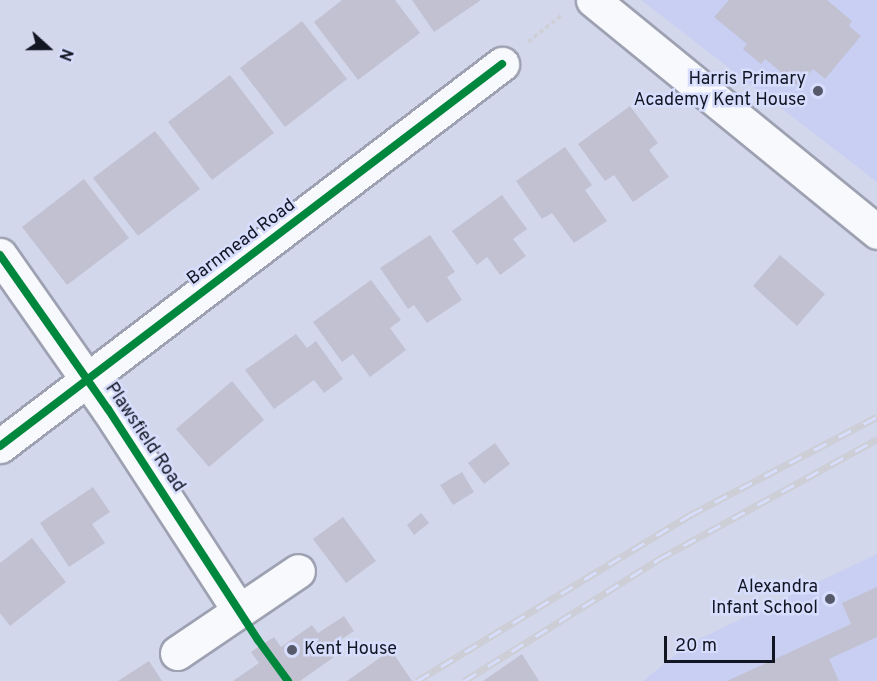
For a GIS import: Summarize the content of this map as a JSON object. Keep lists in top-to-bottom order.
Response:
{
  "streets": {
    "street": ["Barnmead Road", "Plawsfield Road"]
  },
  "crossings": [
    ["Barnmead Road", "Plawsfield Road"]
  ],
  "places": ["Harris Primary Academy Kent House", "Alexandra Infant School", "Kent House"],
  "scale_bar": "20 m",
  "north": "right"
}
